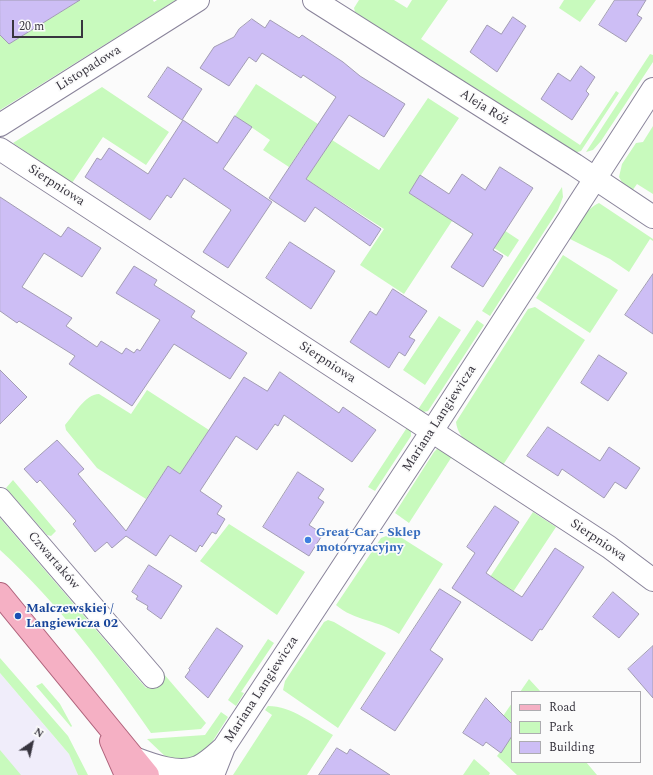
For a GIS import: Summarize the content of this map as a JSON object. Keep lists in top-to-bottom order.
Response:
{
  "streets": {
    "street": [
      "Listopadowa",
      "Aleja Róż",
      "Sierpniowa",
      "Mariana Langiewicza",
      "Czwartaków"
    ]
  },
  "crossings": [
    ["Aleja Róż", "Mariana Langiewicza"],
    ["Sierpniowa", "Mariana Langiewicza"]
  ],
  "places": ["Great-Car - Sklep motoryzacyjny", "Malczewskiej / Langiewicza 02"],
  "legend": ["Road", "Park", "Building"],
  "scale_bar": "20 m",
  "north": "top right"
}
